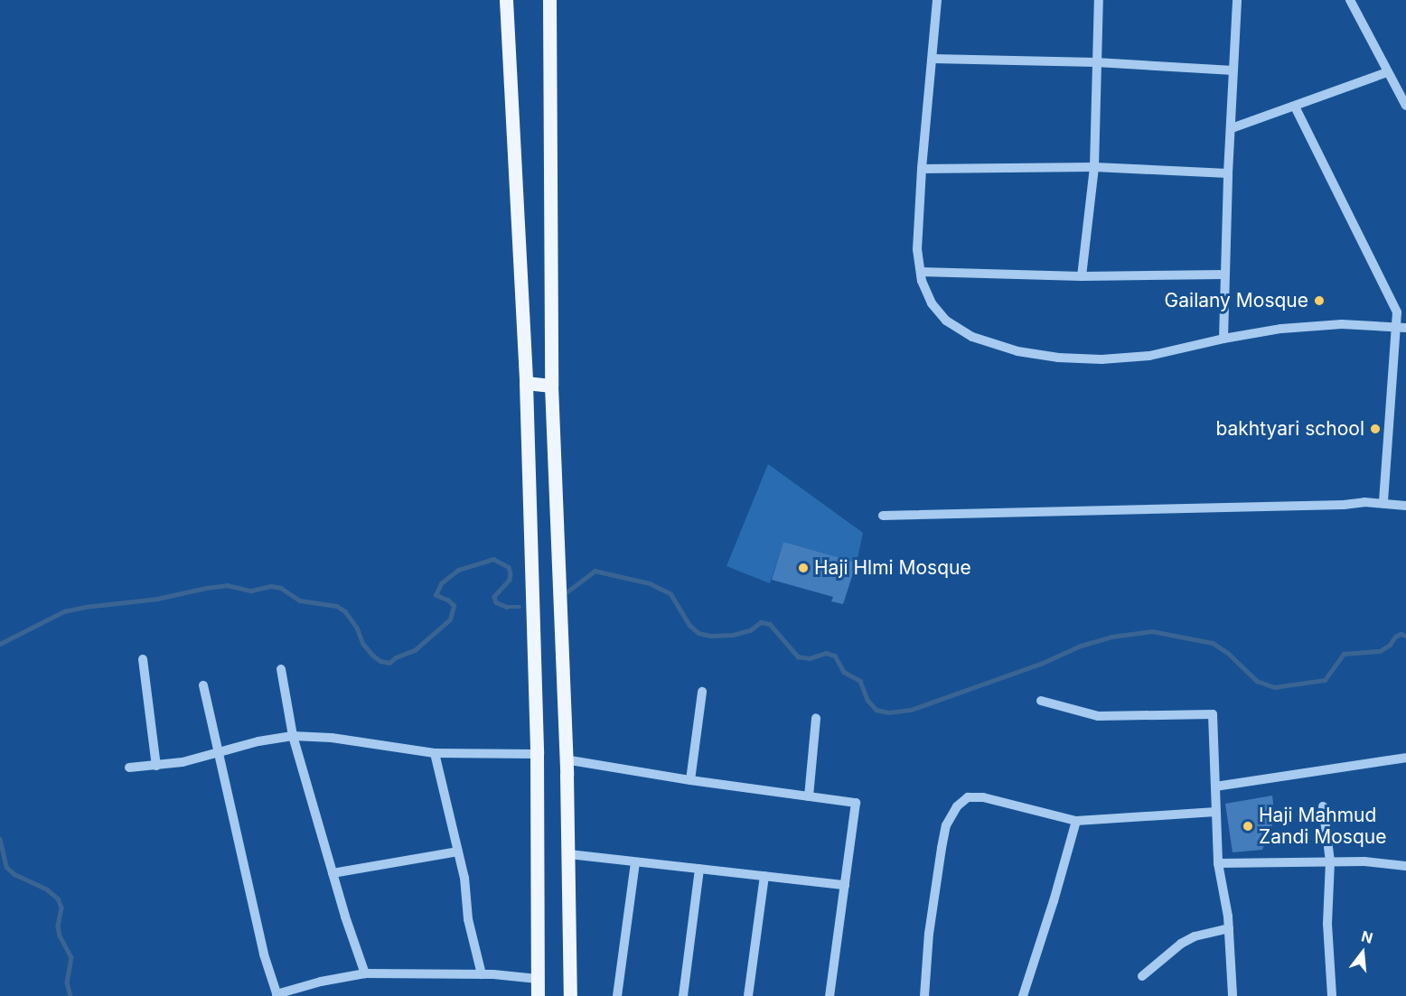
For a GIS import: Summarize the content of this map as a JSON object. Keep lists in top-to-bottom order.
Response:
{
  "places": [
    "Gailany Mosque",
    "bakhtyari school",
    "Haji Hlmi Mosque",
    "Haji Mahmud Zandi Mosque"
  ],
  "north": "top"
}
